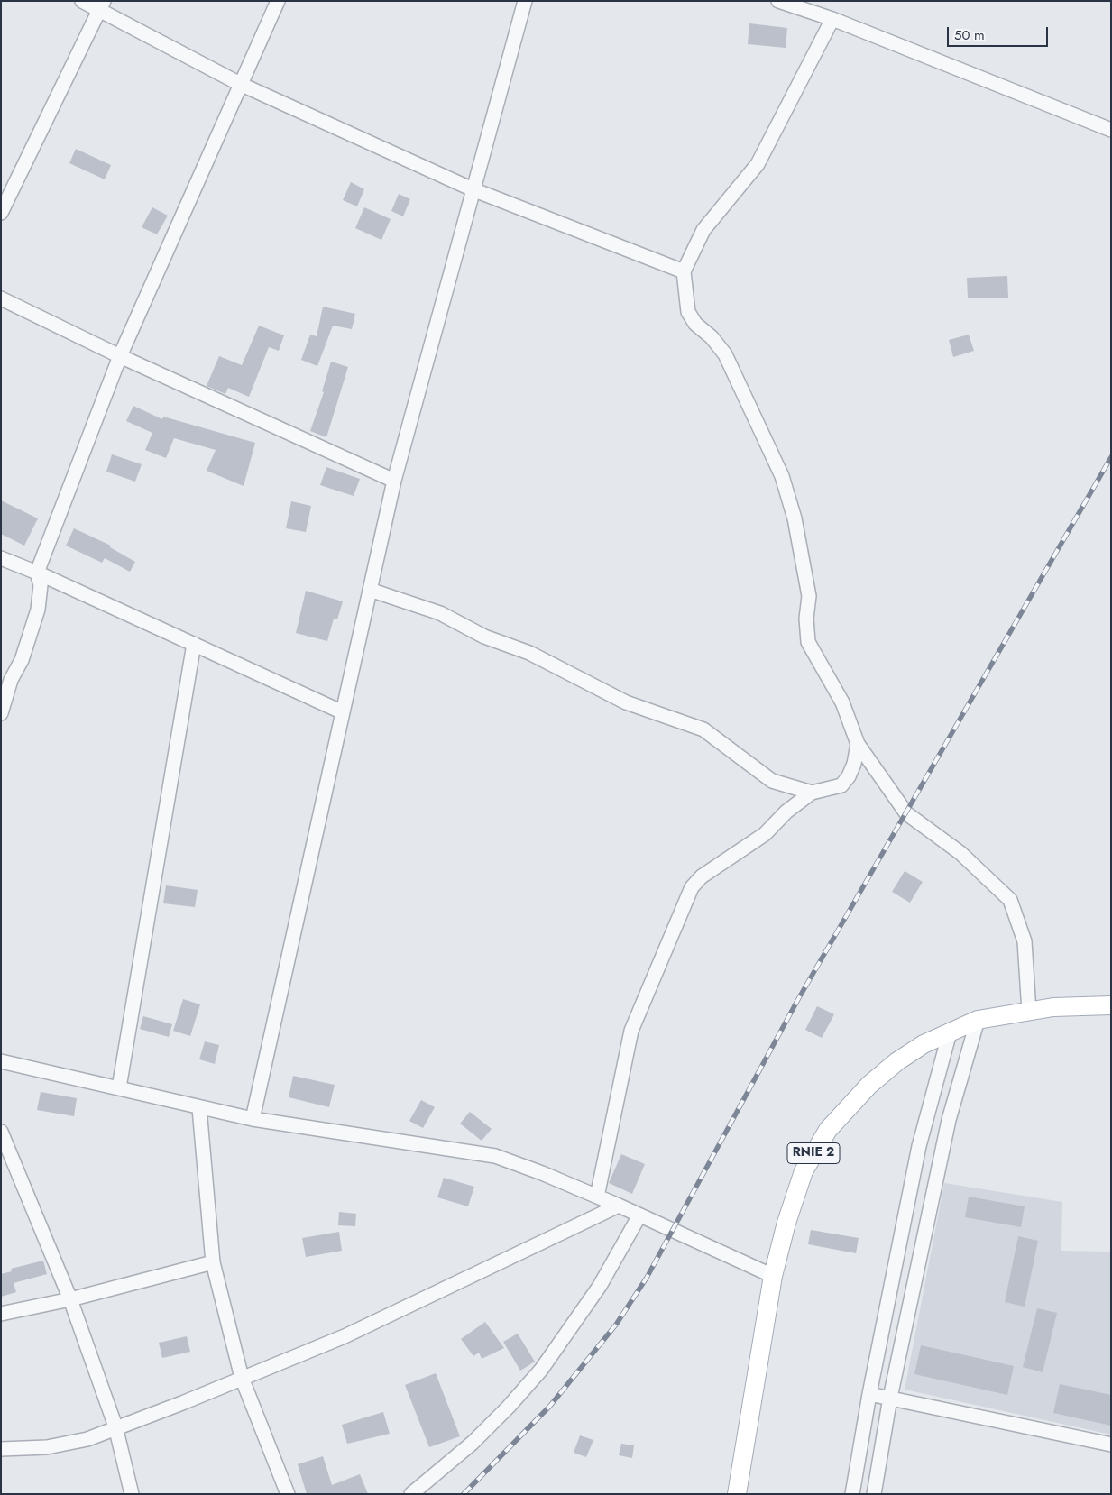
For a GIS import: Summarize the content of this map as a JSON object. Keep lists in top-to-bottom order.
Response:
{
  "streets": {
    "main road": ["RNIE 2"]
  },
  "scale_bar": "50 m"
}
